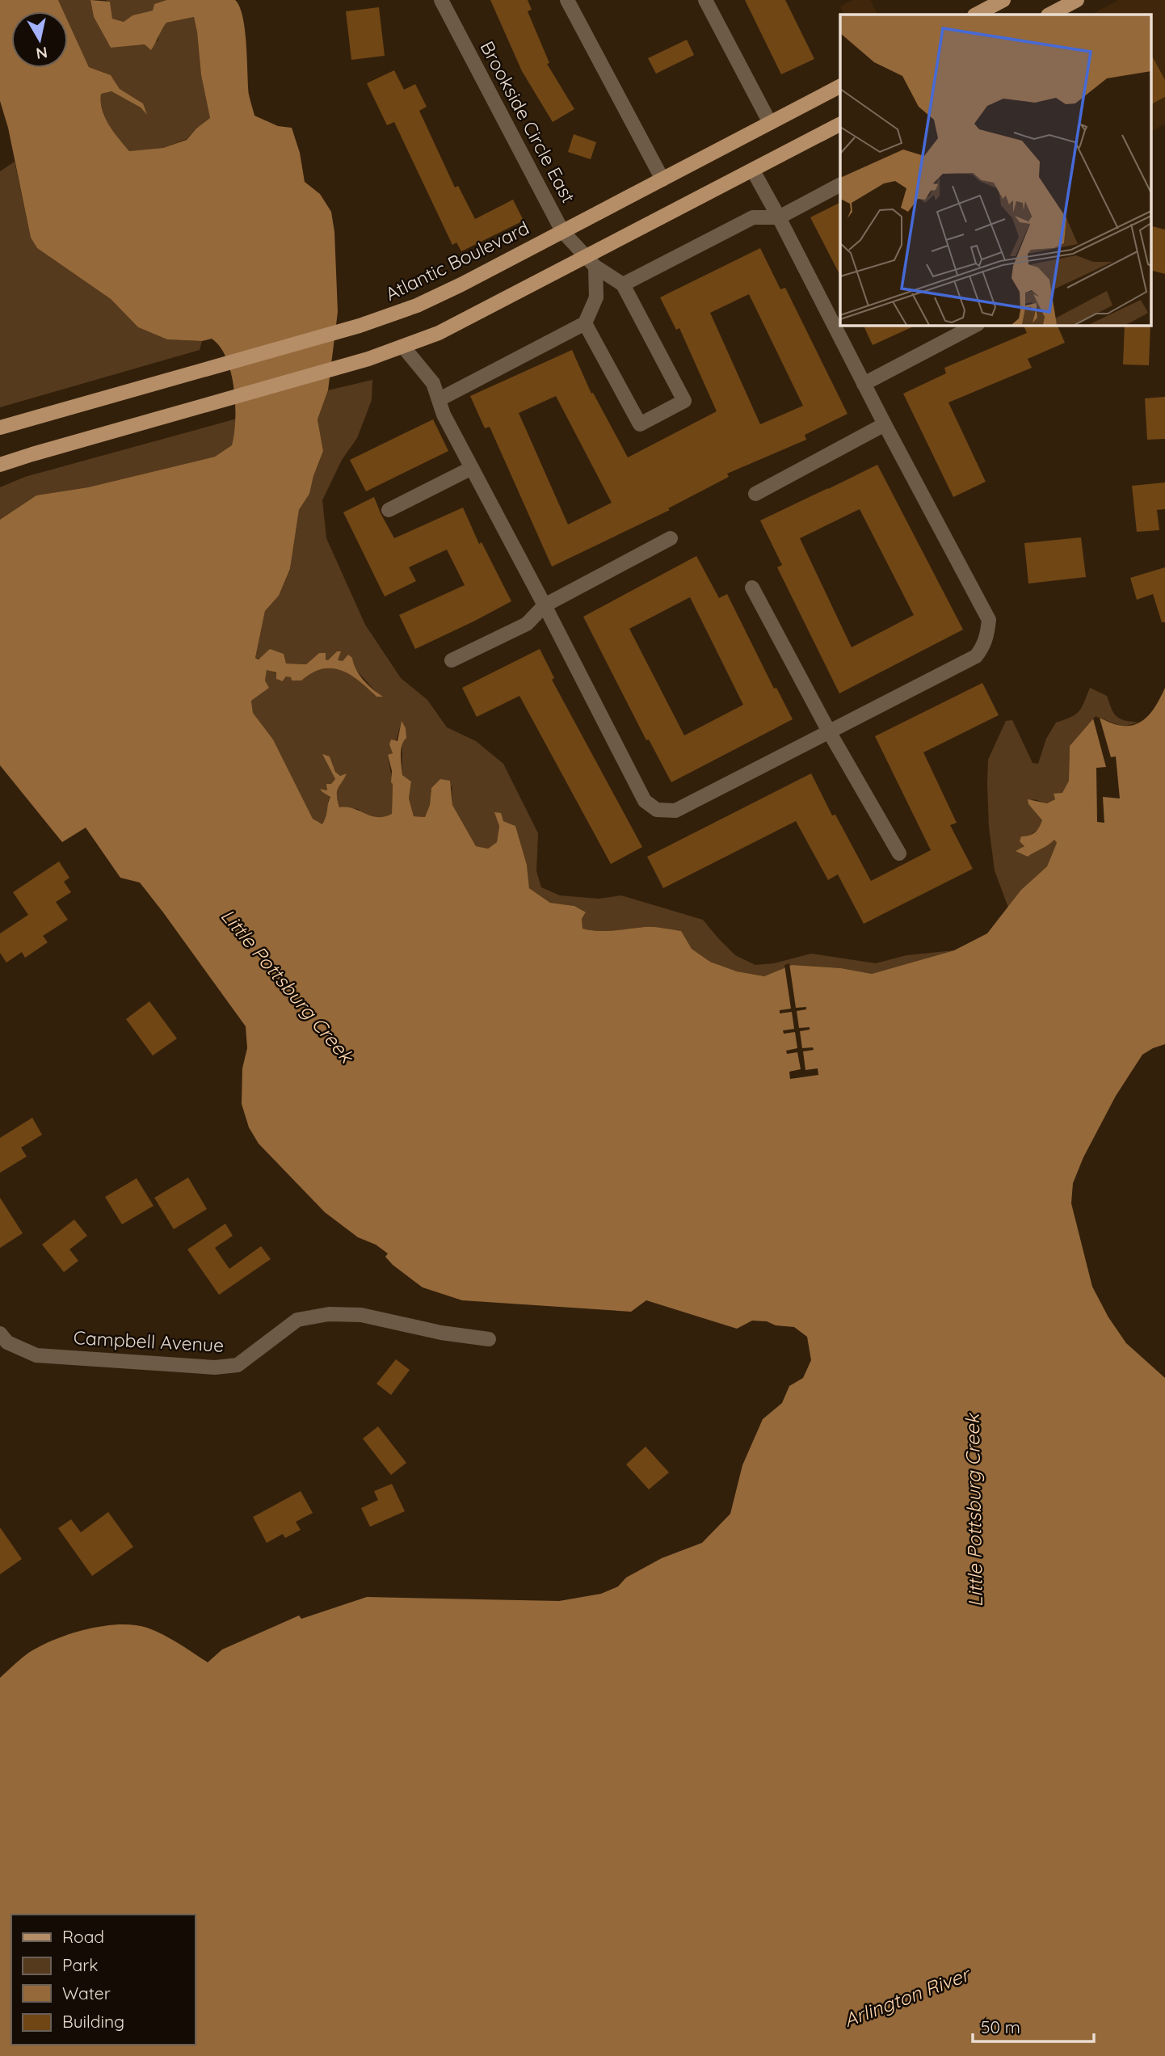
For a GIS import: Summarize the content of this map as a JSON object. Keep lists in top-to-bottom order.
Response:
{
  "streets": {
    "main road": ["Atlantic Boulevard"],
    "street": ["Brookside Circle East", "Campbell Avenue"]
  },
  "crossings": [
    ["Brookside Circle East", "Atlantic Boulevard"]
  ],
  "water": ["Little Pottsburg Creek", "Arlington River"],
  "legend": [
    "Road",
    "Park",
    "Water",
    "Building"
  ],
  "scale_bar": "50 m",
  "north": "bottom"
}
